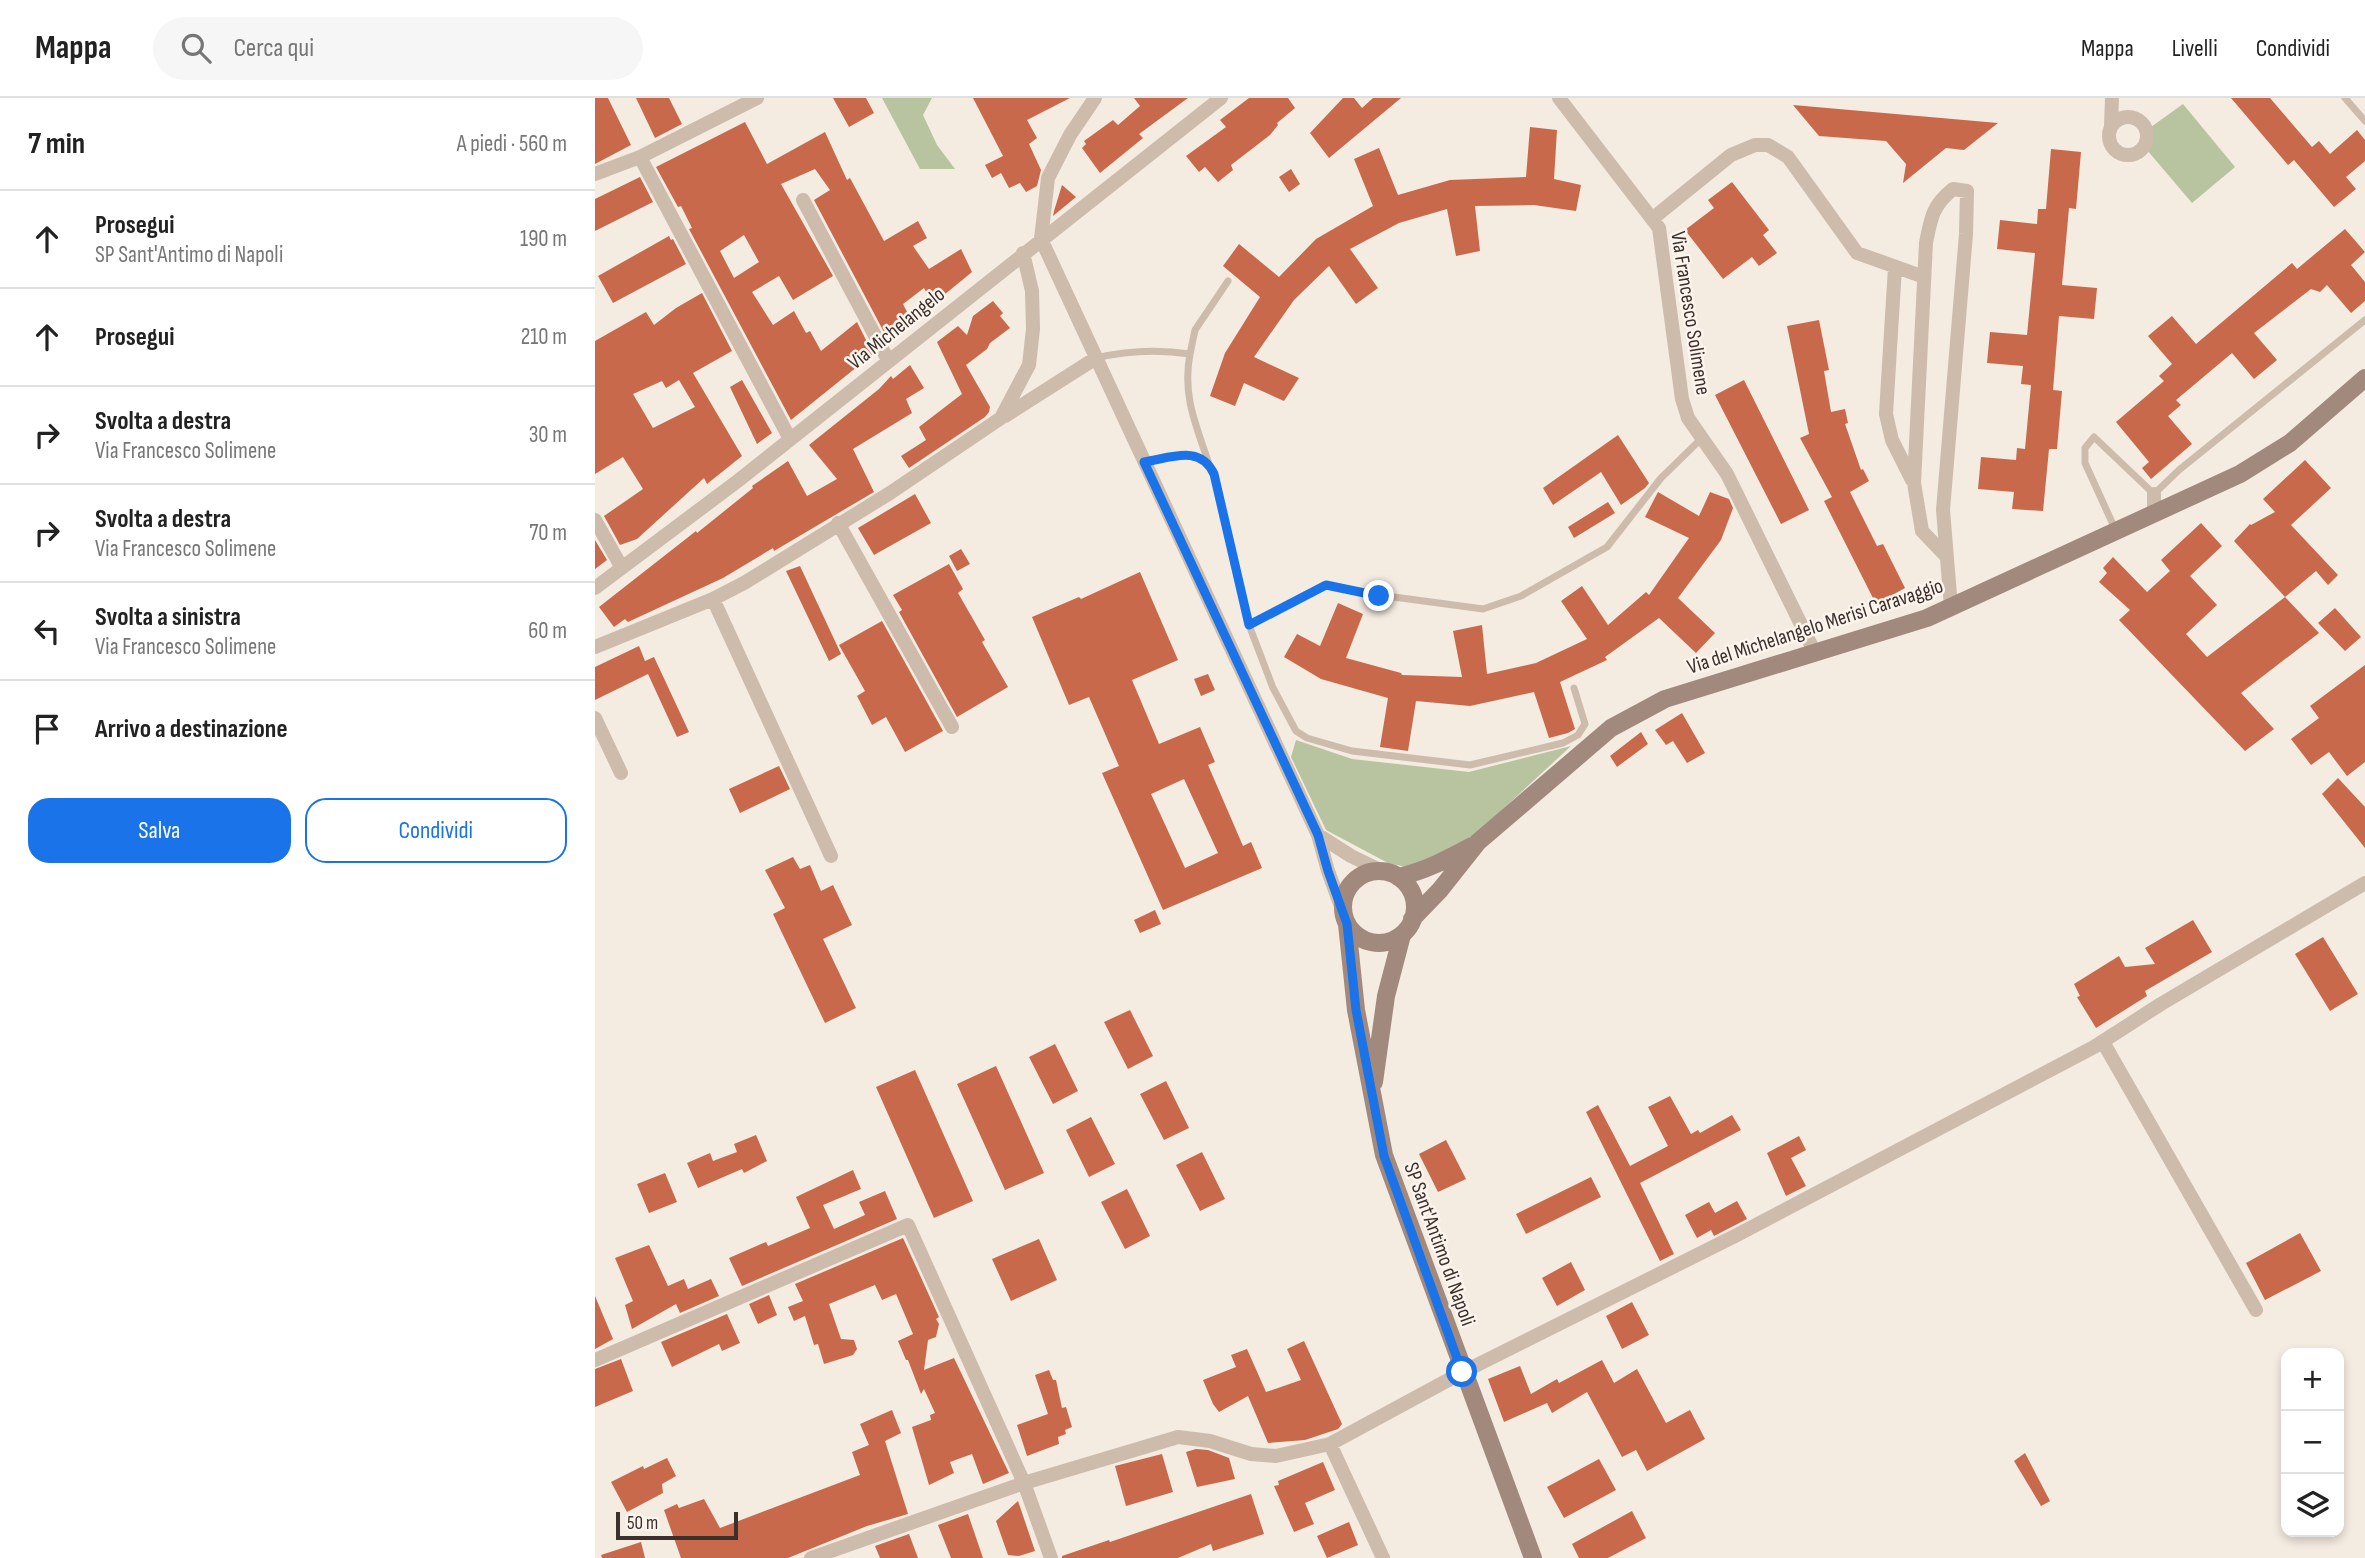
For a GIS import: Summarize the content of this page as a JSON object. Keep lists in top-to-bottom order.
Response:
{
  "streets": {
    "street": [
      "Via Francesco Solimene",
      "Via Michelangelo",
      "Via del Michelangelo Merisi Caravaggio",
      "SP Sant'Antimo di Napoli"
    ]
  },
  "crossings": [
    ["Via Francesco Solimene", "Via del Michelangelo Merisi Caravaggio"],
    ["Via del Michelangelo Merisi Caravaggio", "SP Sant'Antimo di Napoli"]
  ],
  "scale_bar": "50 m",
  "page": {
    "header": "Mappa",
    "search": "Cerca qui",
    "nav": ["Mappa", "Livelli", "Condividi"],
    "heading": ["7 min", "A piedi · 560 m"],
    "list": [
      ["Prosegui", "SP Sant'Antimo di Napoli", "190 m"],
      ["Prosegui", "210 m"],
      ["Svolta a destra", "Via Francesco Solimene", "30 m"],
      ["Svolta a destra", "Via Francesco Solimene", "70 m"],
      ["Svolta a sinistra", "Via Francesco Solimene", "60 m"],
      "Arrivo a destinazione"
    ],
    "buttons": ["Salva", "Condividi"],
    "map_buttons": ["+", "−"],
    "scale": "50 m"
  }
}
